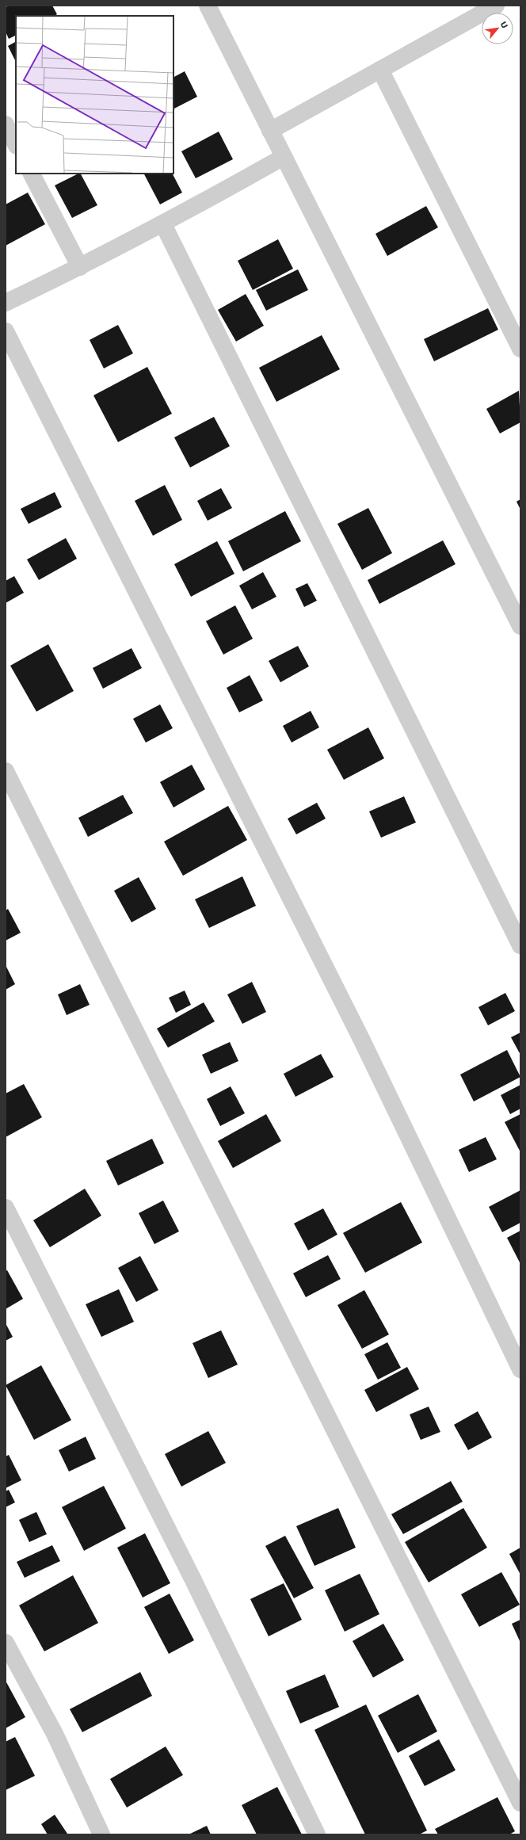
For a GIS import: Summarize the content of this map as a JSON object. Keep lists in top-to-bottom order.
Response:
{
  "north": "top right"
}
